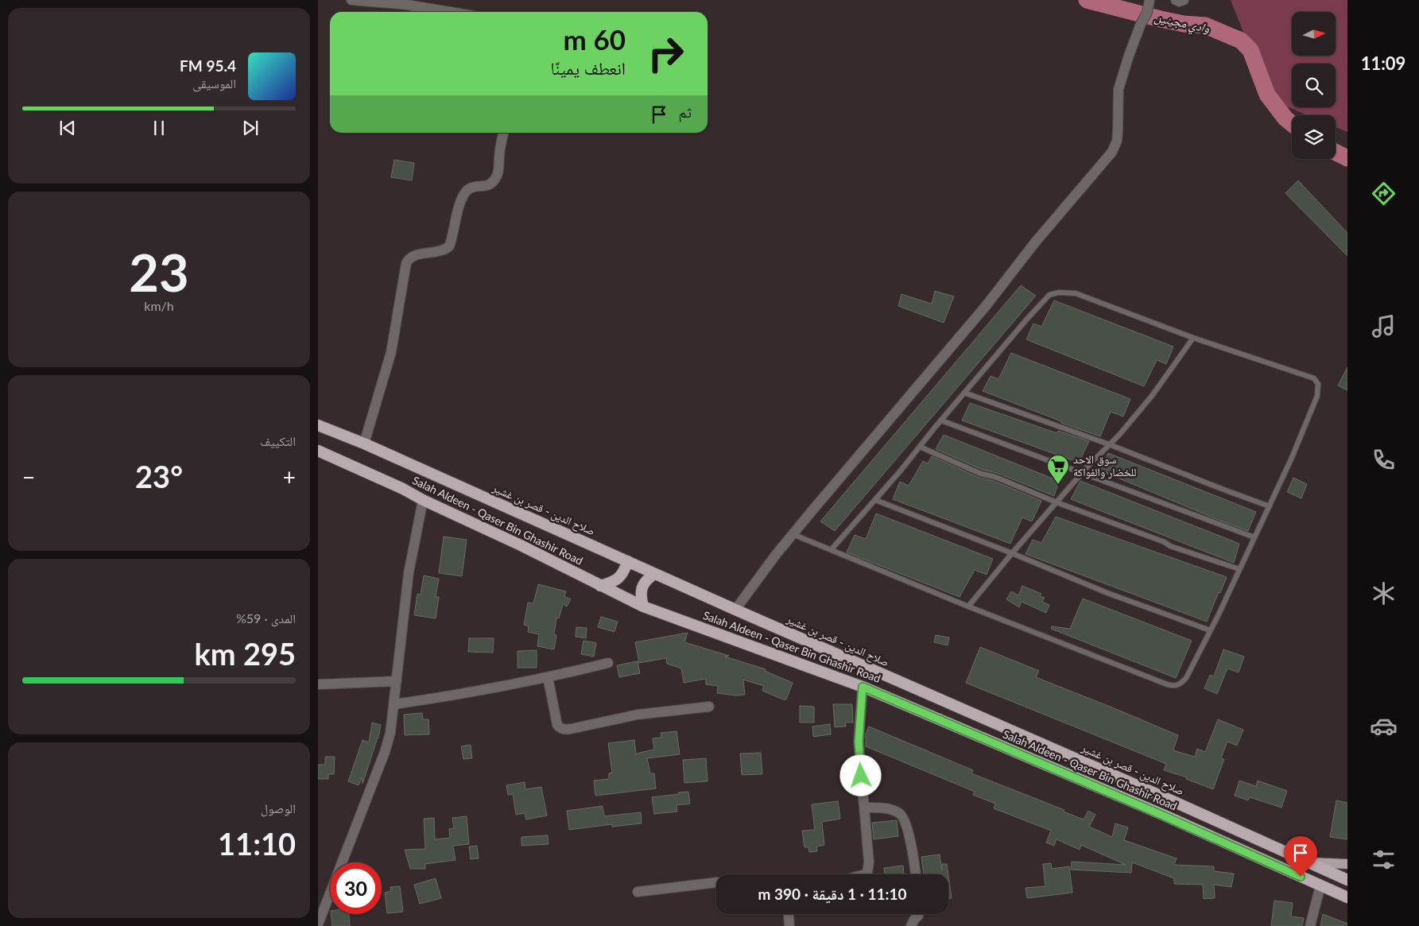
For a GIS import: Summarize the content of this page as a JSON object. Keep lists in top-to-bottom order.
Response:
{
  "streets": {
    "highway": ["صلاح الدين - قصر بن غشير", "Salah Aldeen - Qaser Bin Ghashir Road"]
  },
  "water": ["وادي مجينين"],
  "places": {
    "supermarket": ["سوق الاحد للخضار والفواكة"]
  },
  "north": "right",
  "page": {
    "tabs": "11:09",
    "turn": ["60 m", "انعطف يمينًا"],
    "song": ["95.4 FM", "الموسيقى"],
    "then": "ثم",
    "tile": [
      ["23", "km/h"],
      "التكييف",
      ["المدى · 59%", "295 km"],
      ["الوصول", "11:10"]
    ],
    "heat": ["−", "23°", "+"],
    "limit": "30",
    "trip": "11:10 · 1 دقيقة · 390 m"
  }
}
